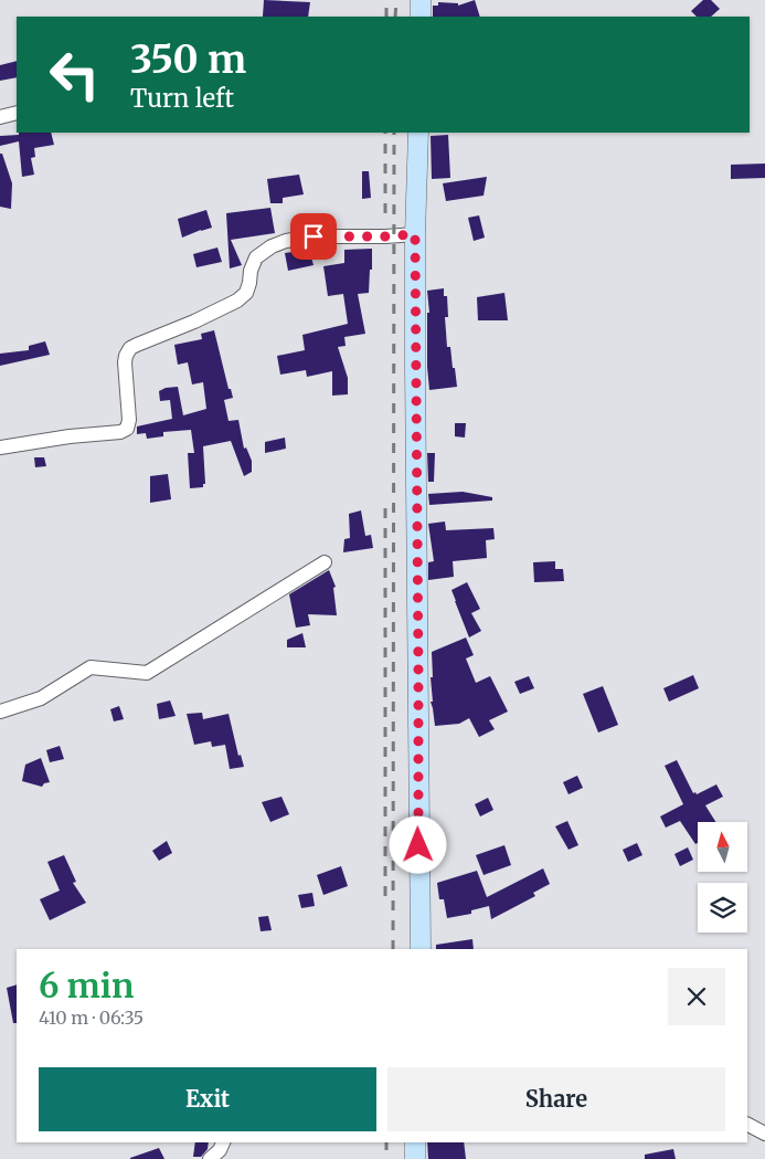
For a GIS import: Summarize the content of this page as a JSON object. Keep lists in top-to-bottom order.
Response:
{
  "north": "top",
  "page": {
    "turn": ["350 m", "Turn left"],
    "heading": ["6 min", "410 m · 06:35"],
    "buttons": ["Exit", "Share"]
  }
}
